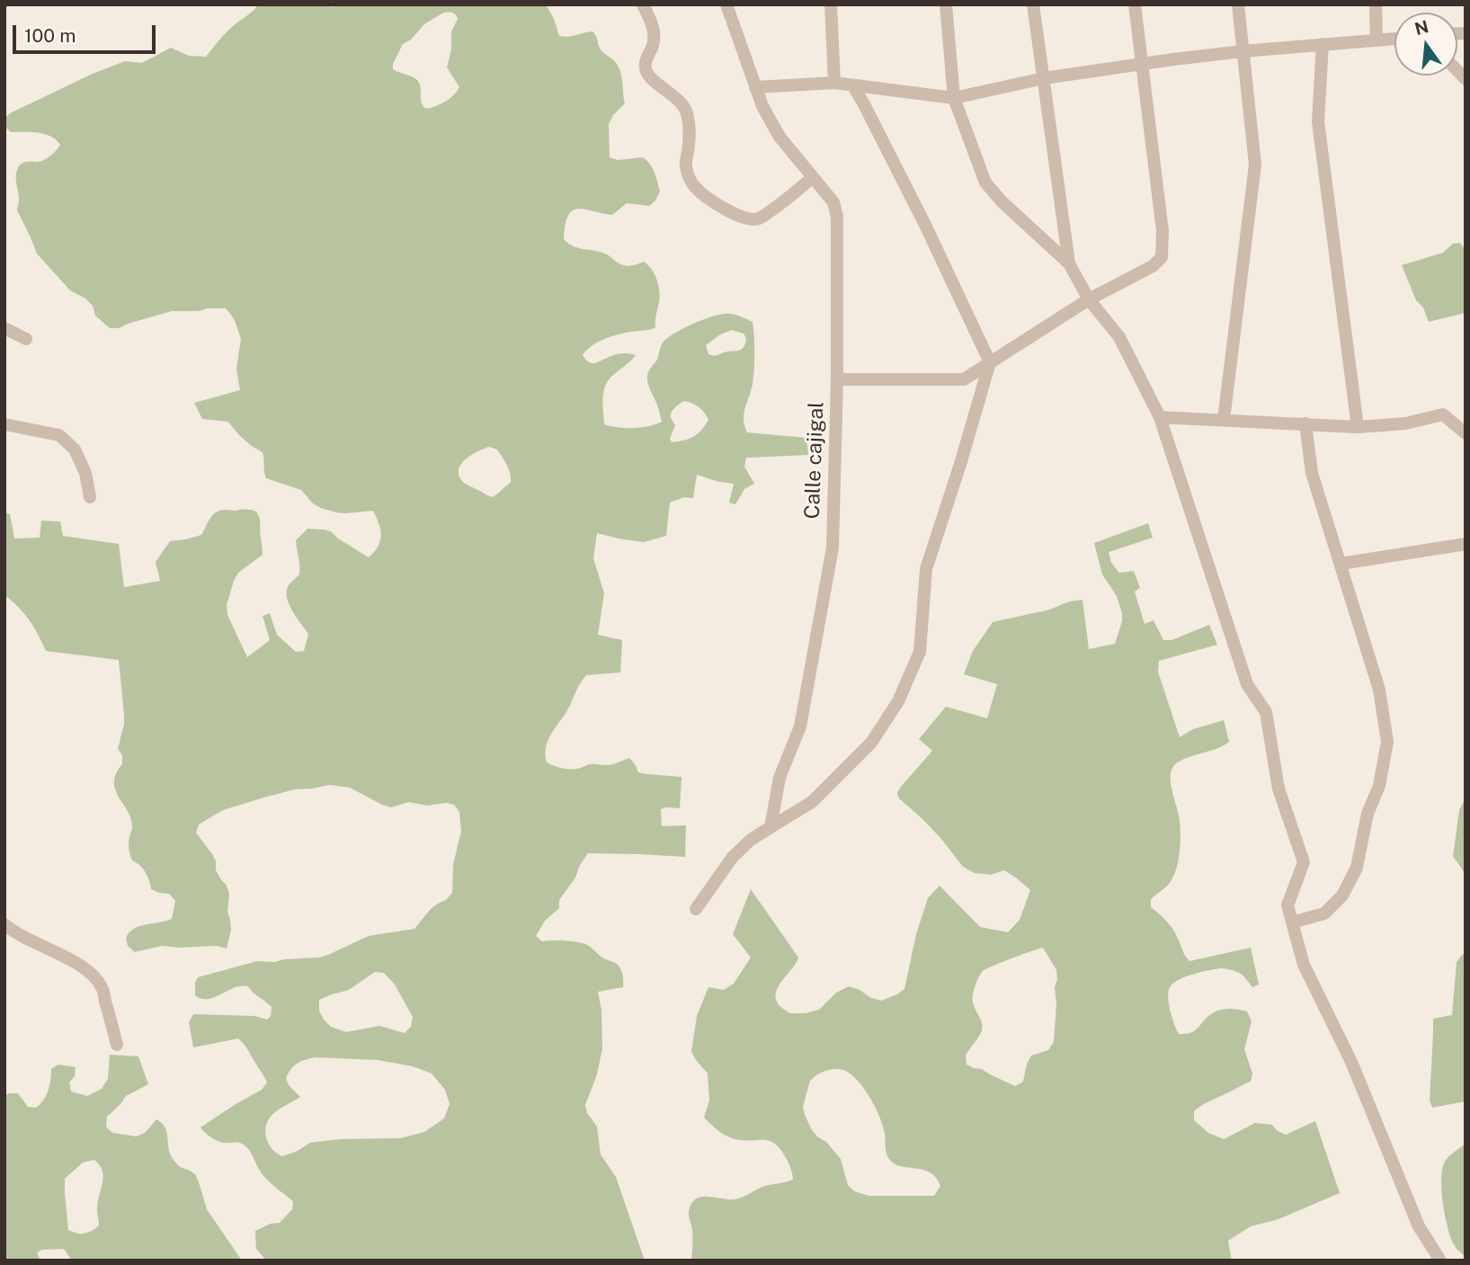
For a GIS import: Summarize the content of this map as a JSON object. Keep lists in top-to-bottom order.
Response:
{
  "streets": {
    "street": ["Calle cajigal"]
  },
  "scale_bar": "100 m",
  "north": "top"
}
